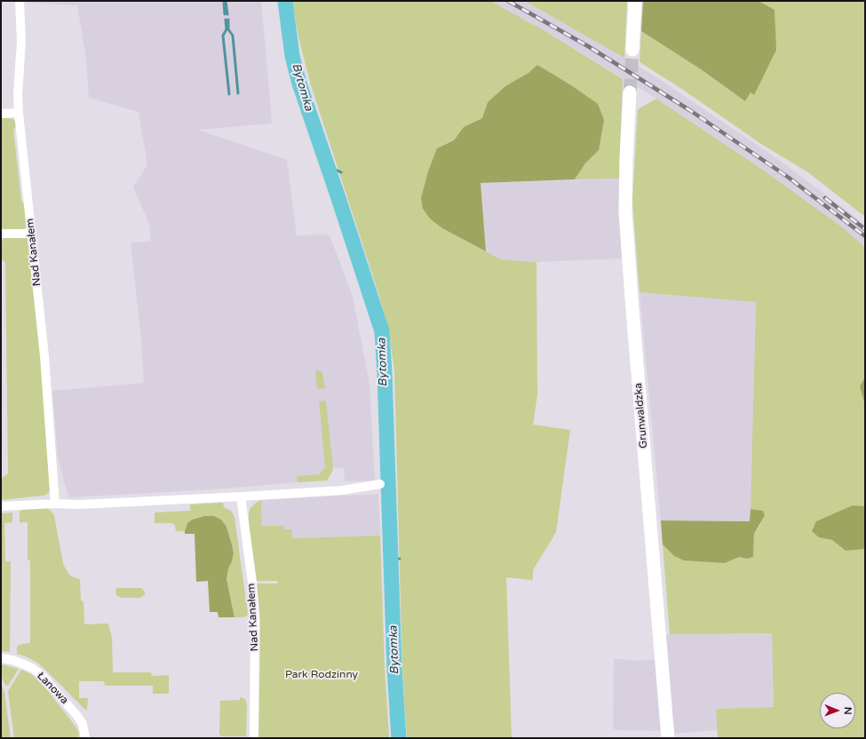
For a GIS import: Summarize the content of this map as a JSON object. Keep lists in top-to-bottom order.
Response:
{
  "streets": {
    "street": ["Nad Kanałem", "Grunwaldzka", "Łanowa"]
  },
  "water": ["Bytomka"],
  "parks": ["Park Rodzinny"],
  "north": "right"
}
